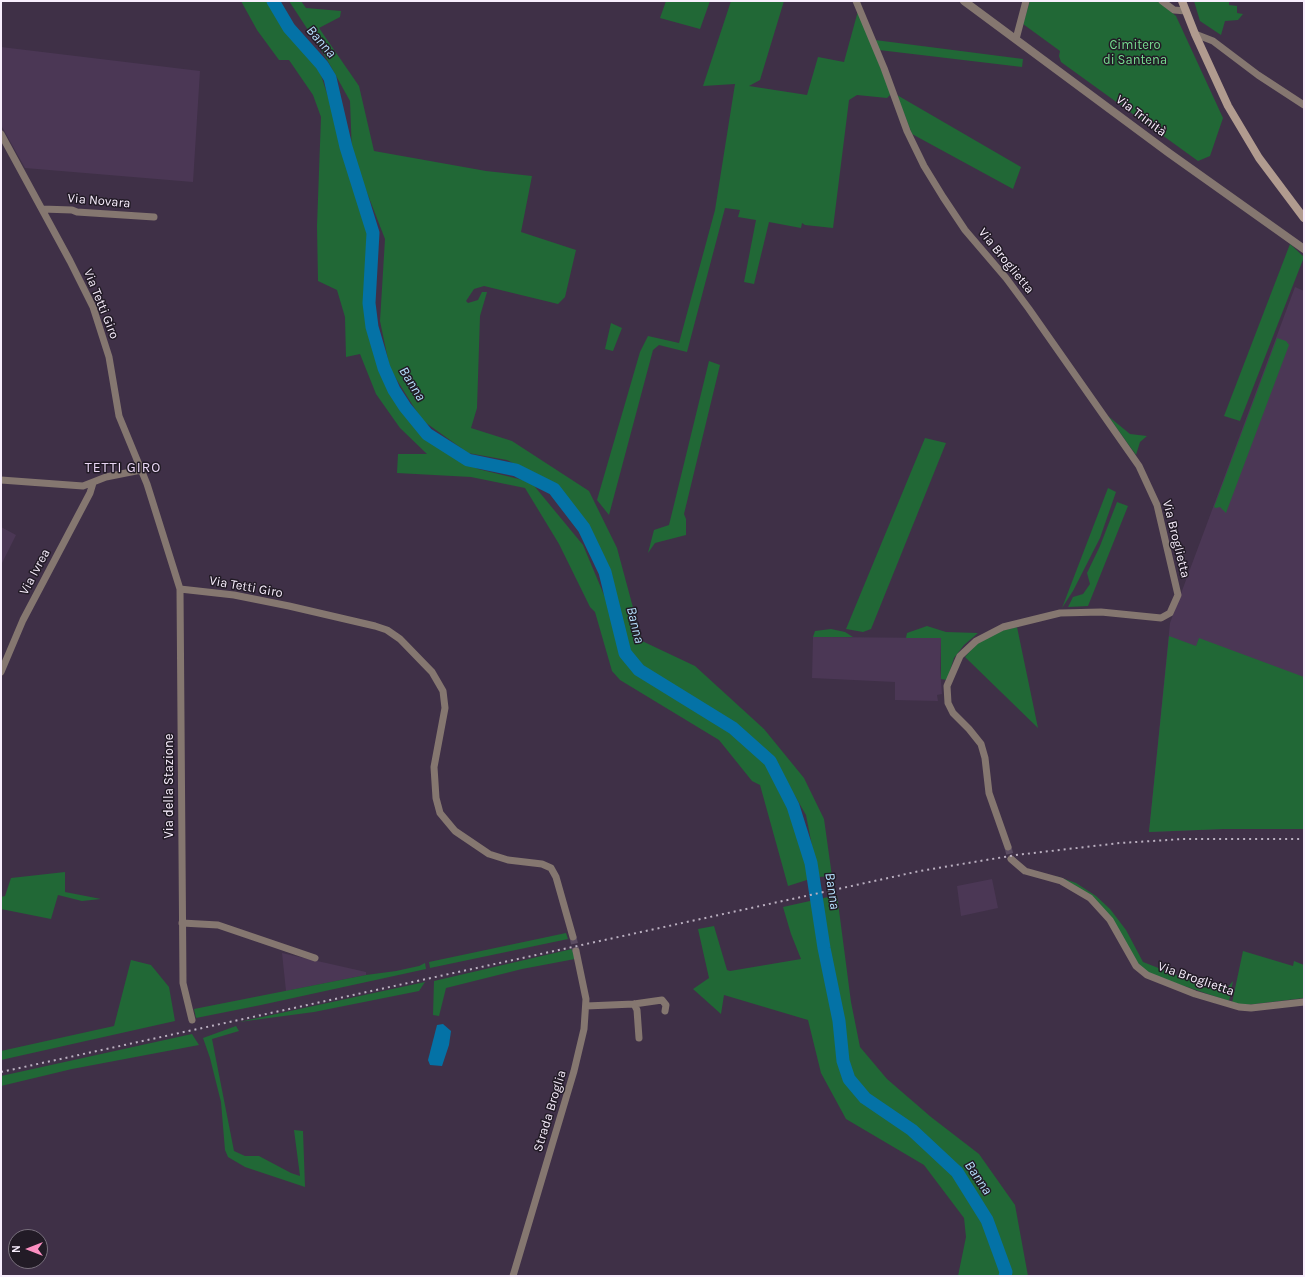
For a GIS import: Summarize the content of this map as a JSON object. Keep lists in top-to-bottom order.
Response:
{
  "streets": {
    "street": [
      "Via Trinità",
      "Via Novara",
      "Via Broglietta",
      "Via Tetti Giro",
      "Via Ivrea",
      "Via della Stazione",
      "Strada Broglia"
    ]
  },
  "crossings": [
    ["Via Novara", "Via Tetti Giro"],
    ["Via Tetti Giro", "Via della Stazione"]
  ],
  "districts": ["TETTI GIRO"],
  "water": ["Banna"],
  "parks": ["Cimitero di Santena"],
  "north": "left"
}
